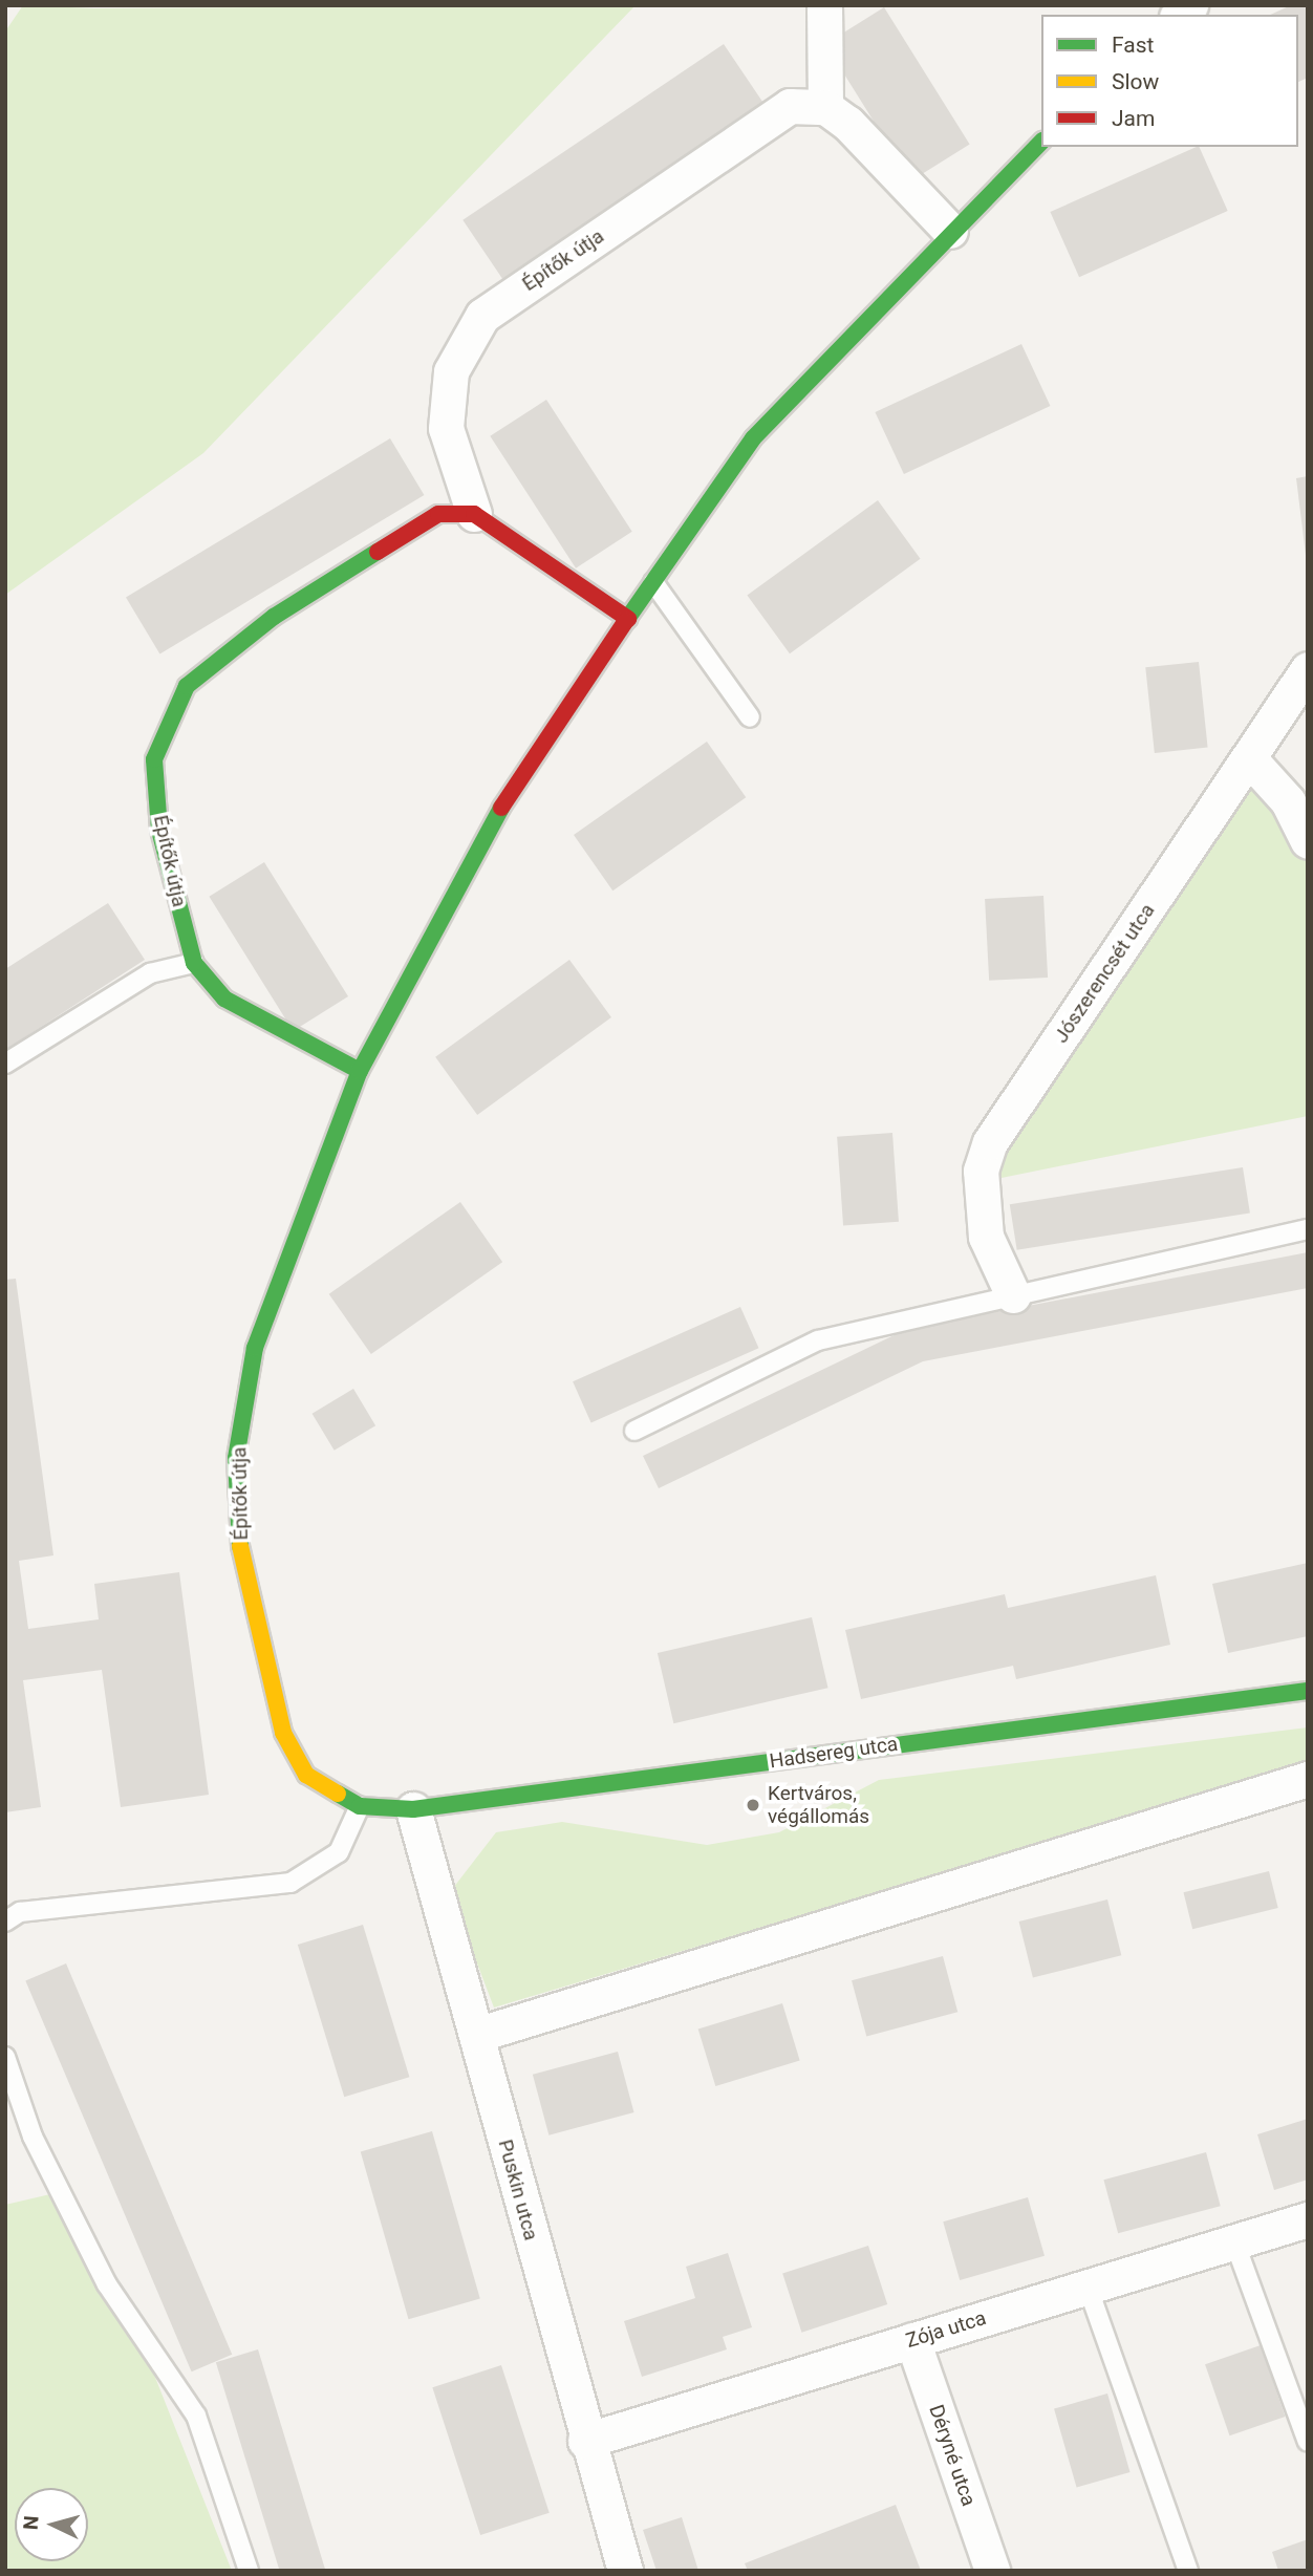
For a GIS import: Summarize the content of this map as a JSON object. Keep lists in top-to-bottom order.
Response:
{
  "streets": {
    "street": [
      "Építők útja",
      "Jószerencsét utca",
      "Hadsereg utca",
      "Puskin utca",
      "Zója utca",
      "Déryné utca"
    ]
  },
  "crossings": [
    ["Építők útja", "Hadsereg utca"],
    ["Hadsereg utca", "Puskin utca"],
    ["Puskin utca", "Zója utca"],
    ["Zója utca", "Déryné utca"]
  ],
  "places": ["Kertváros, végállomás"],
  "legend": ["Fast", "Slow", "Jam"],
  "north": "left"
}
